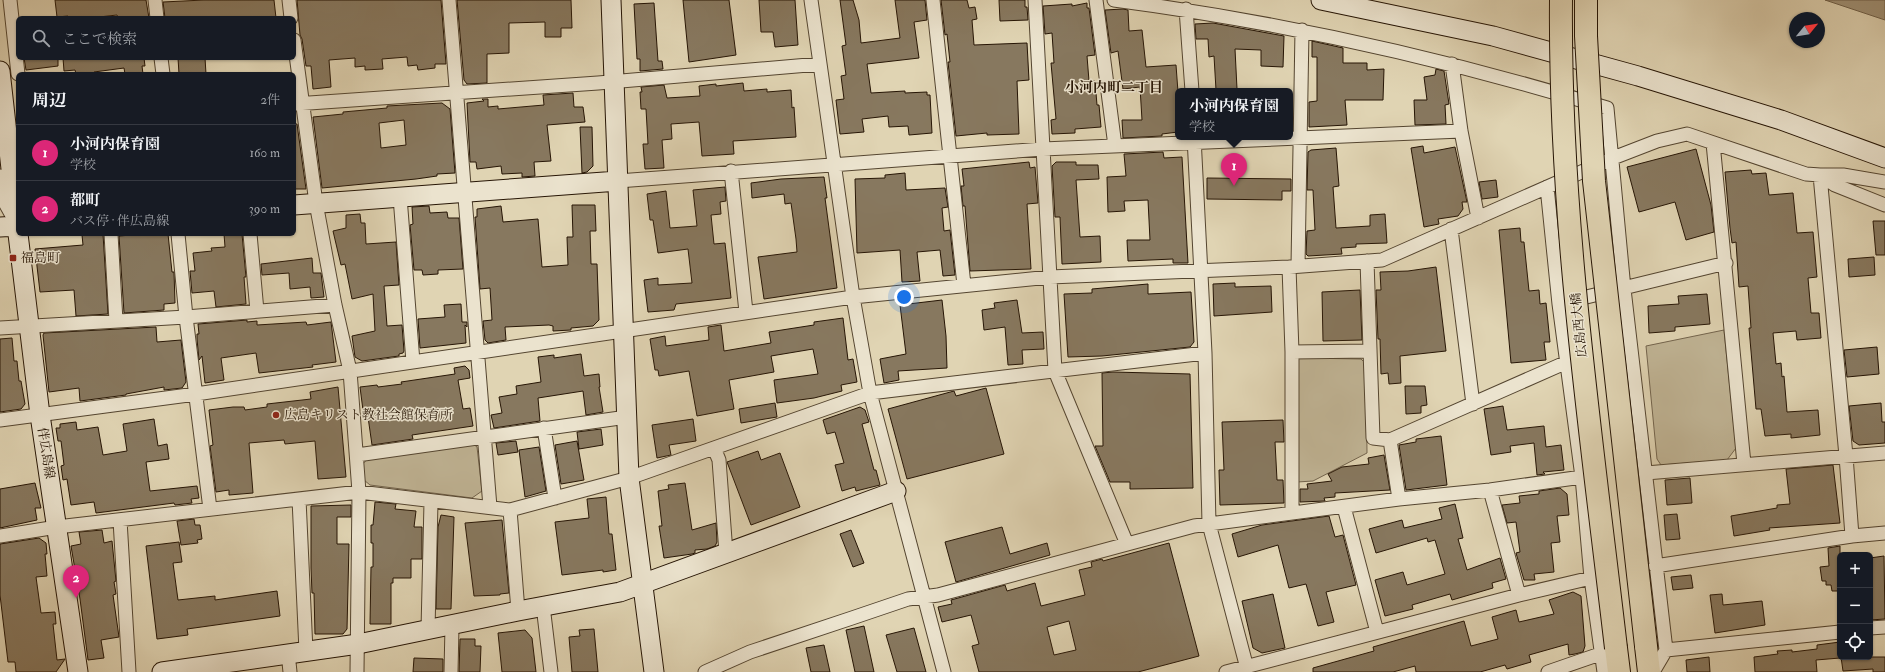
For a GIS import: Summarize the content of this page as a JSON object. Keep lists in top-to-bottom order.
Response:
{
  "streets": {
    "highway": ["広島西大橋"],
    "street": ["伴広島線"]
  },
  "districts": ["小河内町二丁目"],
  "places": {
    "transit": ["福島町"],
    "other": ["広島キリスト教社会館保育所"]
  },
  "north": "top right",
  "page": {
    "search": "ここで検索",
    "heading": ["周辺", "2件"],
    "popup": ["小河内保育園", "学校"],
    "list": [
      {
        "mark": "1",
        "name": "小河内保育園",
        "note": "学校",
        "value": "160 m"
      },
      {
        "mark": "2",
        "name": "都町",
        "note": "バス停 · 伴広島線",
        "value": "390 m"
      }
    ],
    "pins": ["1", "2"],
    "map_buttons": ["+", "−"]
  }
}
